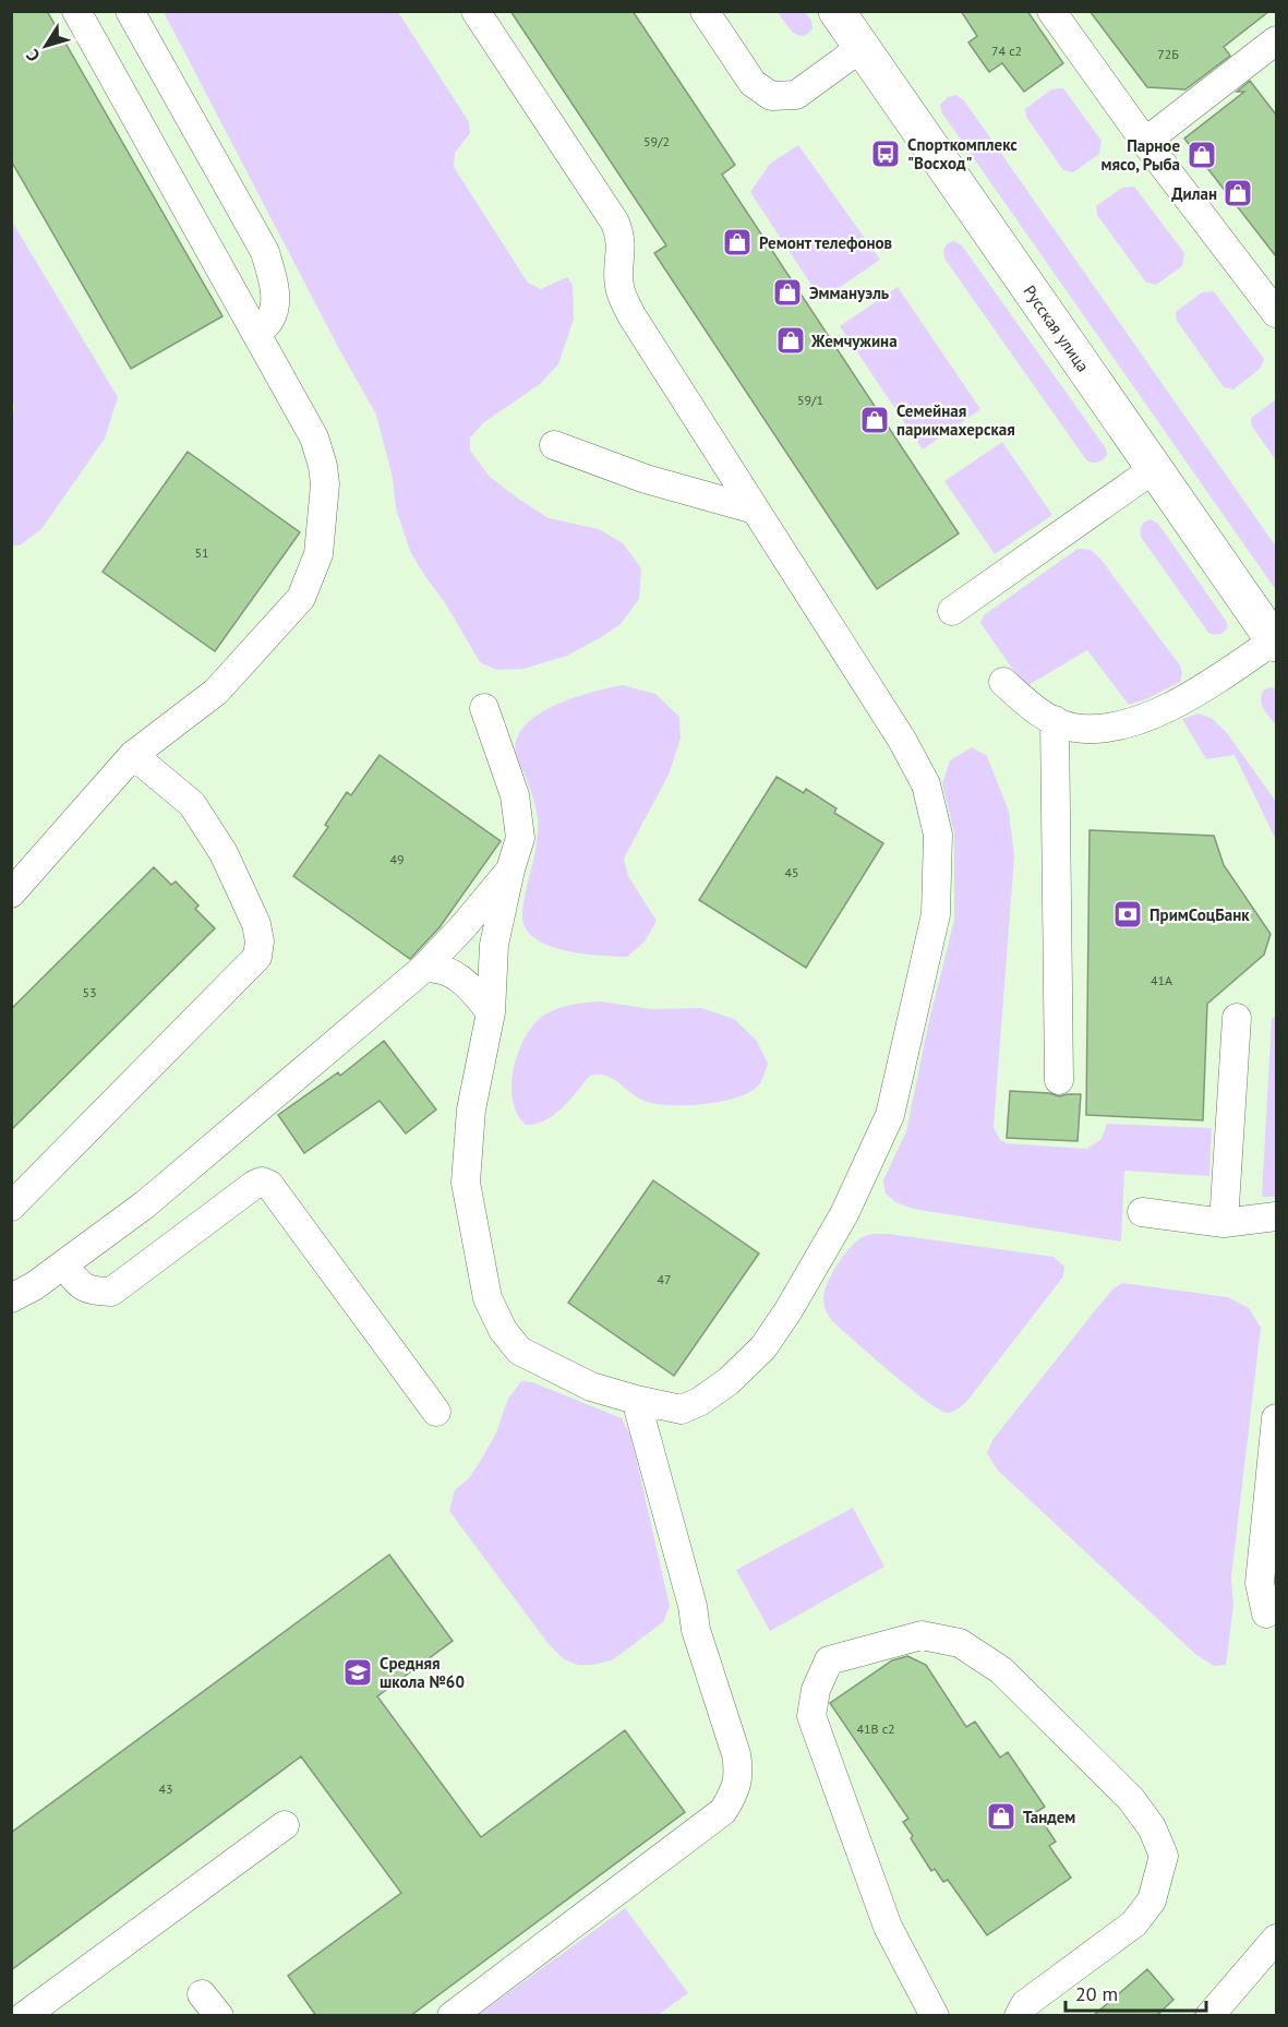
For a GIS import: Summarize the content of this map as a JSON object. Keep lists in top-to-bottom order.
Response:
{
  "streets": {
    "main road": ["Русская улица"]
  },
  "places": {
    "bus stop": ["Спорткомплекс \"Восход\""],
    "shop": [
      "Парное мясо, Рыба",
      "Дилан",
      "Ремонт телефонов",
      "Эммануэль",
      "Жемчужина",
      "Семейная парикмахерская",
      "Тандем"
    ],
    "bank": ["ПримСоцБанк"],
    "school or university": ["Средняя школа №60"]
  },
  "house_numbers": [
    "74 с2",
    "72Б",
    "59/2",
    "59/1",
    "51",
    "49",
    "45",
    "41А",
    "53",
    "47",
    "41В с2",
    "43"
  ],
  "scale_bar": "20 m",
  "north": "bottom left"
}
